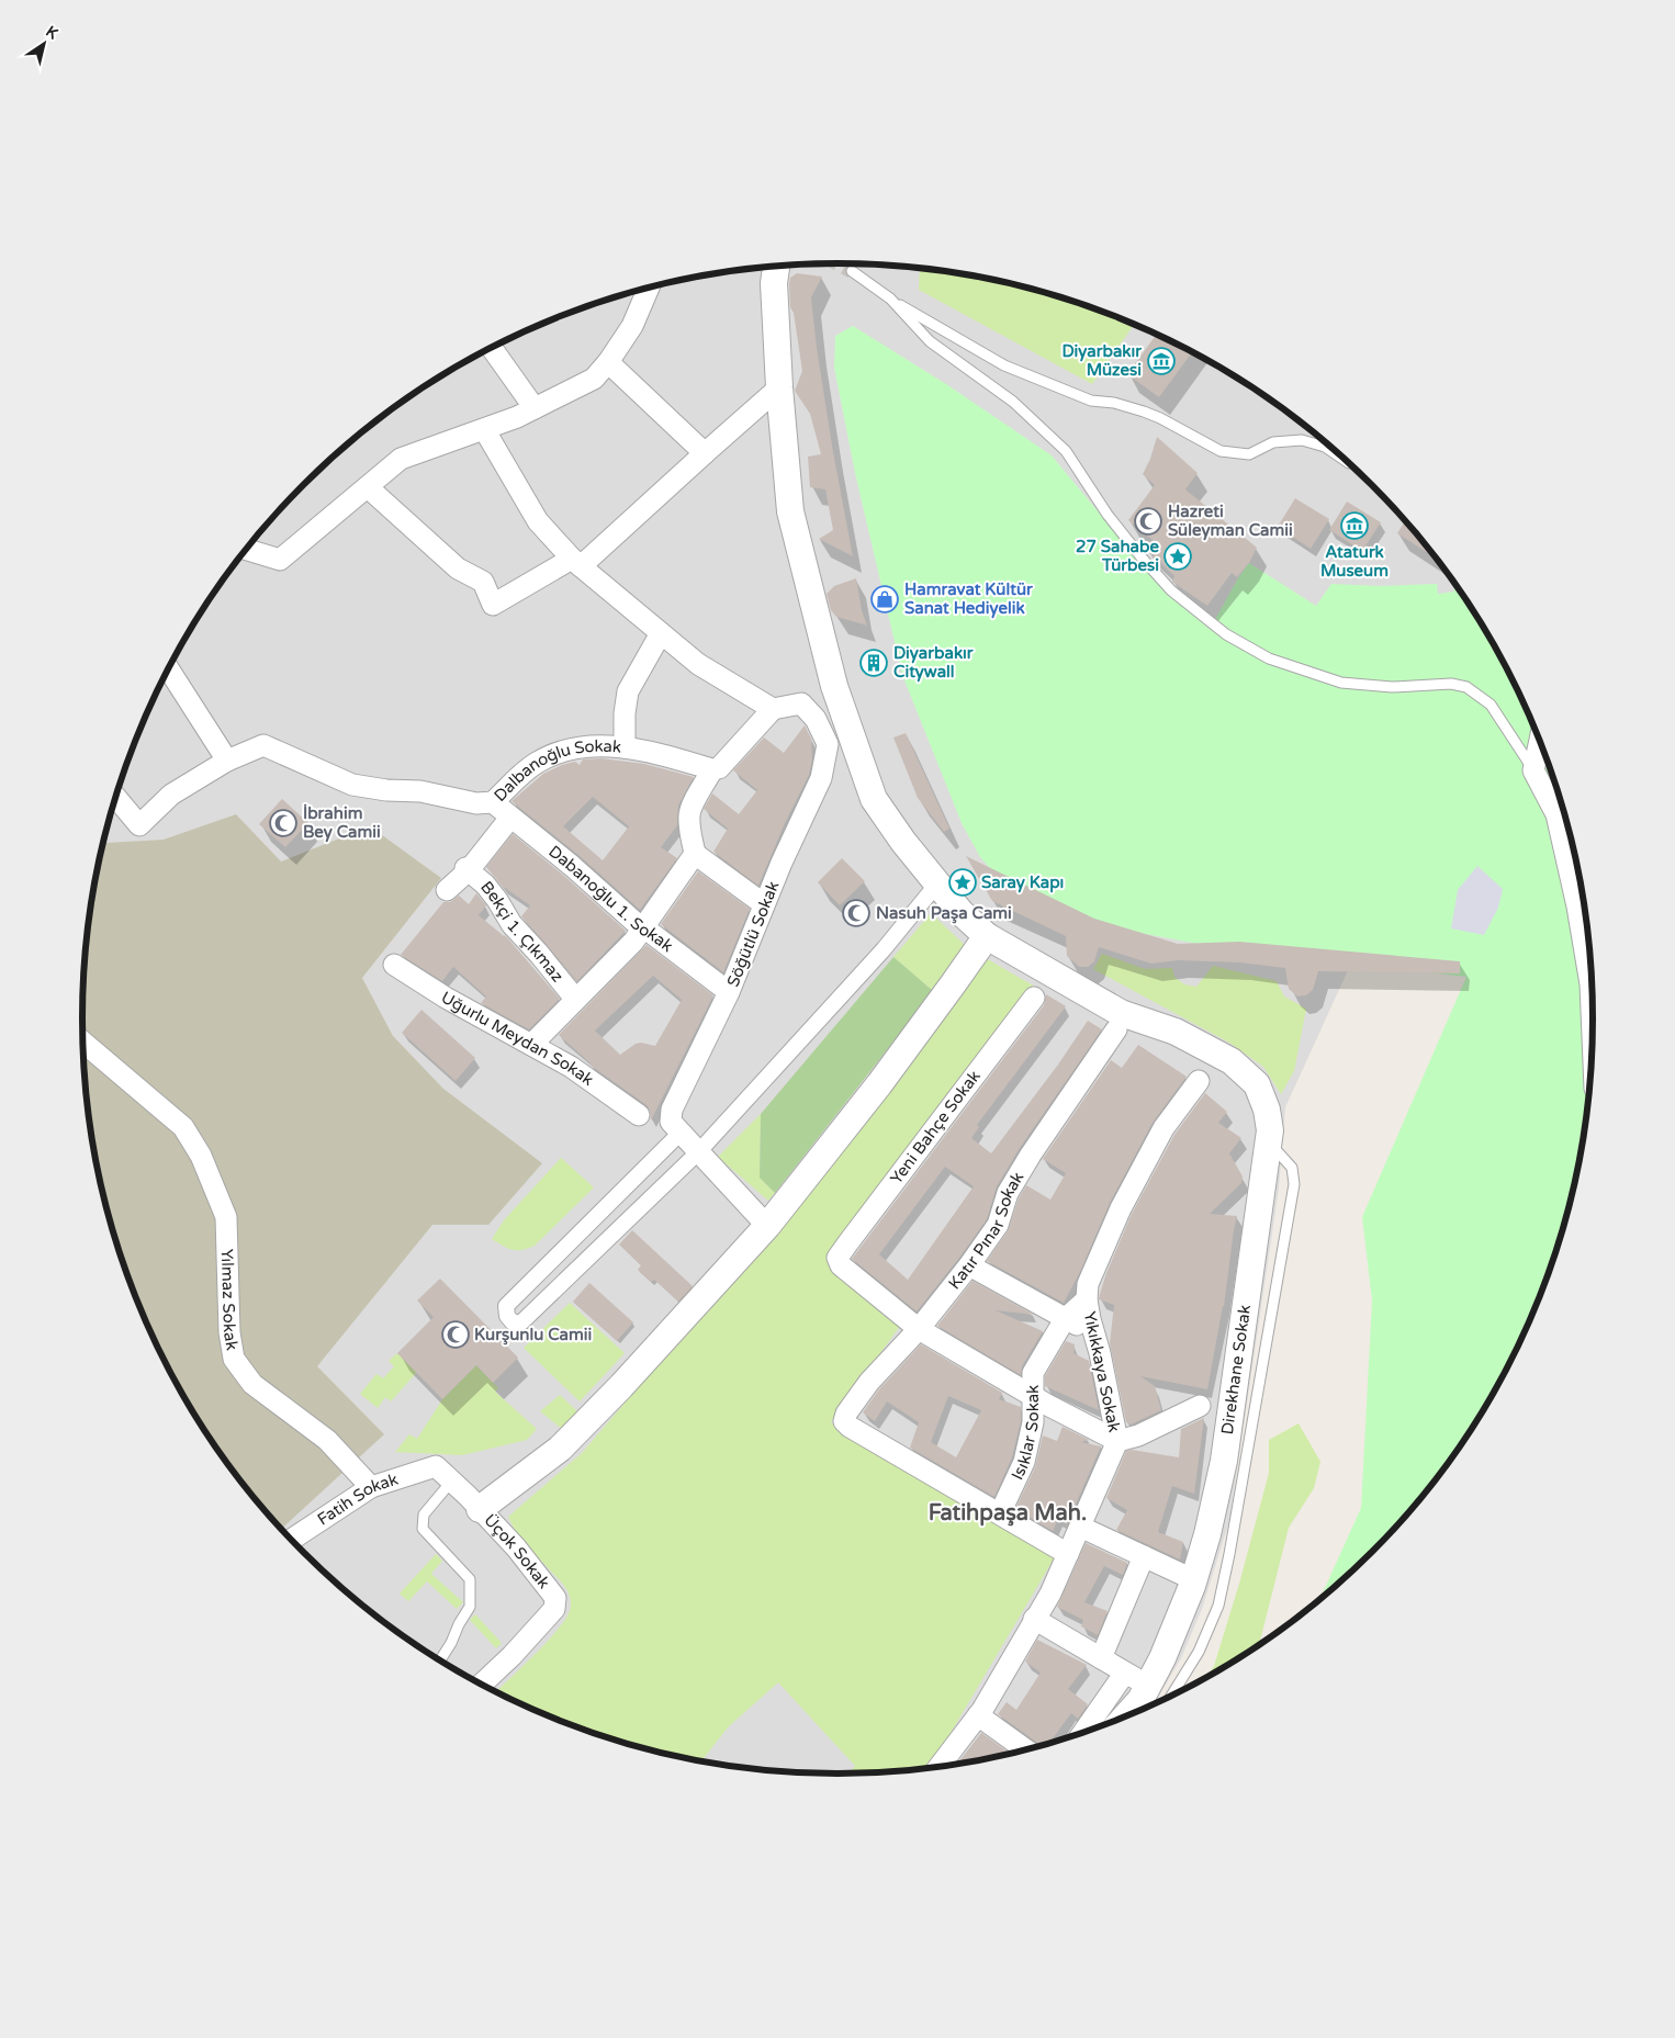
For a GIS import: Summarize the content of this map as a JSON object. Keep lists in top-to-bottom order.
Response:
{
  "streets": {
    "street": [
      "Dalbanoğlu Sokak",
      "Dabanoğlu 1. Sokak",
      "Bekçi 1. Çıkmaz",
      "Söğütlü Sokak",
      "Uğurlu Meydan Sokak",
      "Yeni Bahçe Sokak",
      "Katır Pınar Sokak",
      "Yılmaz Sokak",
      "Direkhane Sokak",
      "Yıkıkkaya Sokak",
      "Isıklar Sokak",
      "Fatih Sokak",
      "Üçok Sokak"
    ]
  },
  "crossings": [
    ["Dalbanoğlu Sokak", "Dabanoğlu 1. Sokak"],
    ["Dabanoğlu 1. Sokak", "Söğütlü Sokak"],
    ["Yeni Bahçe Sokak", "Katır Pınar Sokak"],
    ["Katır Pınar Sokak", "Isıklar Sokak"],
    ["Yılmaz Sokak", "Fatih Sokak"],
    ["Yıkıkkaya Sokak", "Isıklar Sokak"],
    ["Fatih Sokak", "Üçok Sokak"]
  ],
  "districts": ["Fatihpaşa Mah."],
  "places": {
    "museum": ["Diyarbakır Müzesi", "Ataturk Museum"],
    "mosque": [
      "Hazreti Süleyman Camii",
      "İbrahim Bey Camii",
      "Nasuh Paşa Cami",
      "Kurşunlu Camii"
    ],
    "place": ["27 Sahabe Türbesi", "Saray Kapı"],
    "shop": ["Hamravat Kültür Sanat Hediyelik"],
    "building": ["Diyarbakır Citywall"]
  },
  "north": "top right"
}
